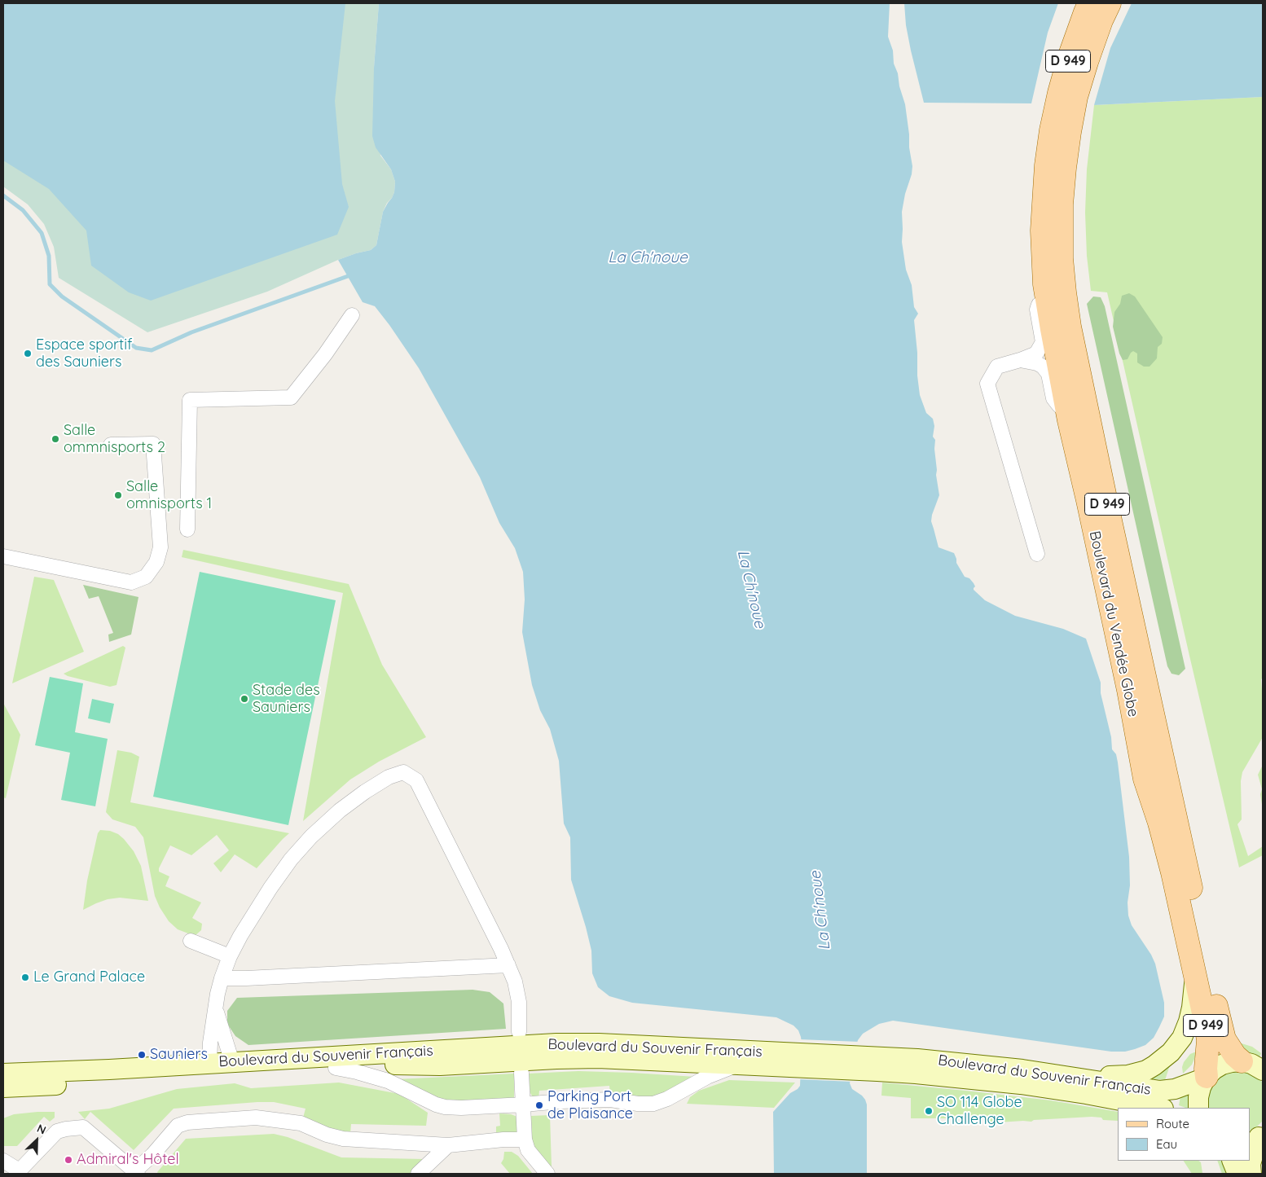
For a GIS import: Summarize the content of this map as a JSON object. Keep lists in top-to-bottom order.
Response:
{
  "streets": {
    "main road": ["D 949", "Boulevard du Vendée Globe", "Boulevard du Souvenir Français"]
  },
  "crossings": [
    ["Boulevard du Vendée Globe", "Boulevard du Souvenir Français"]
  ],
  "water": ["La Ch'noue"],
  "places": [
    "Espace sportif des Sauniers",
    "Salle ommnisports 2",
    "Salle omnisports 1",
    "Stade des Sauniers",
    "Le Grand Palace",
    "Sauniers",
    "Parking Port de Plaisance",
    "SO 114 Globe Challenge",
    "Admiral's Hôtel"
  ],
  "legend": ["Route", "Eau"],
  "north": "top right"
}
